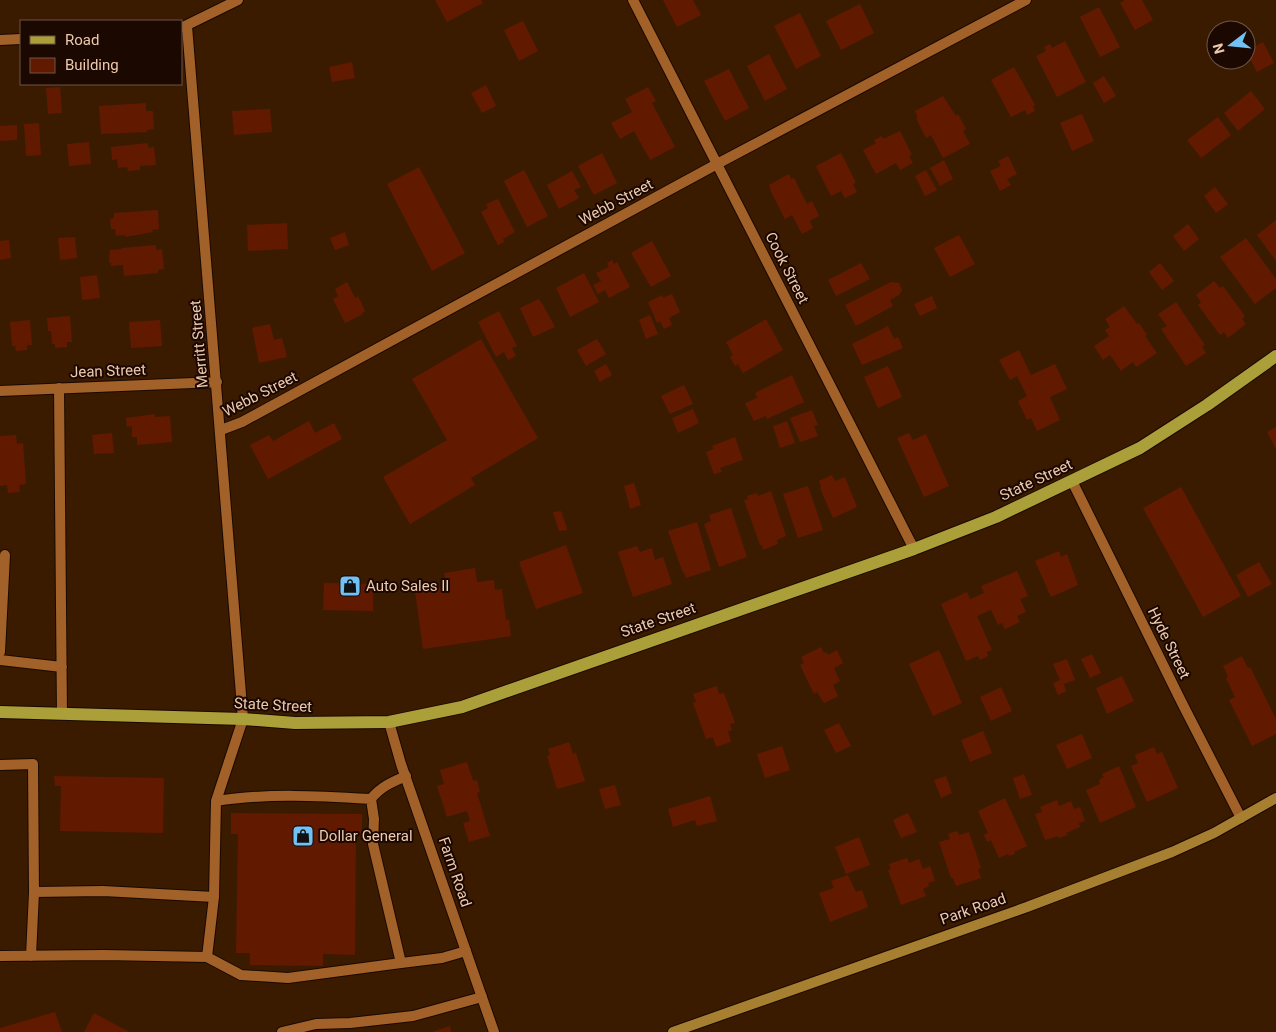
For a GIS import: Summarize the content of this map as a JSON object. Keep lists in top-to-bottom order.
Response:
{
  "streets": {
    "main road": ["State Street", "Park Road"],
    "street": [
      "Webb Street",
      "Cook Street",
      "Merritt Street",
      "Jean Street",
      "Hyde Street",
      "Farm Road"
    ]
  },
  "crossings": [
    ["Webb Street", "Cook Street"],
    ["Webb Street", "Merritt Street"],
    ["Cook Street", "State Street"],
    ["Merritt Street", "Jean Street"],
    ["Merritt Street", "State Street"],
    ["State Street", "Hyde Street"],
    ["State Street", "Farm Road"],
    ["Hyde Street", "Park Road"]
  ],
  "places": {
    "shop": ["Auto Sales II", "Dollar General"]
  },
  "legend": ["Road", "Building"],
  "north": "left"
}
